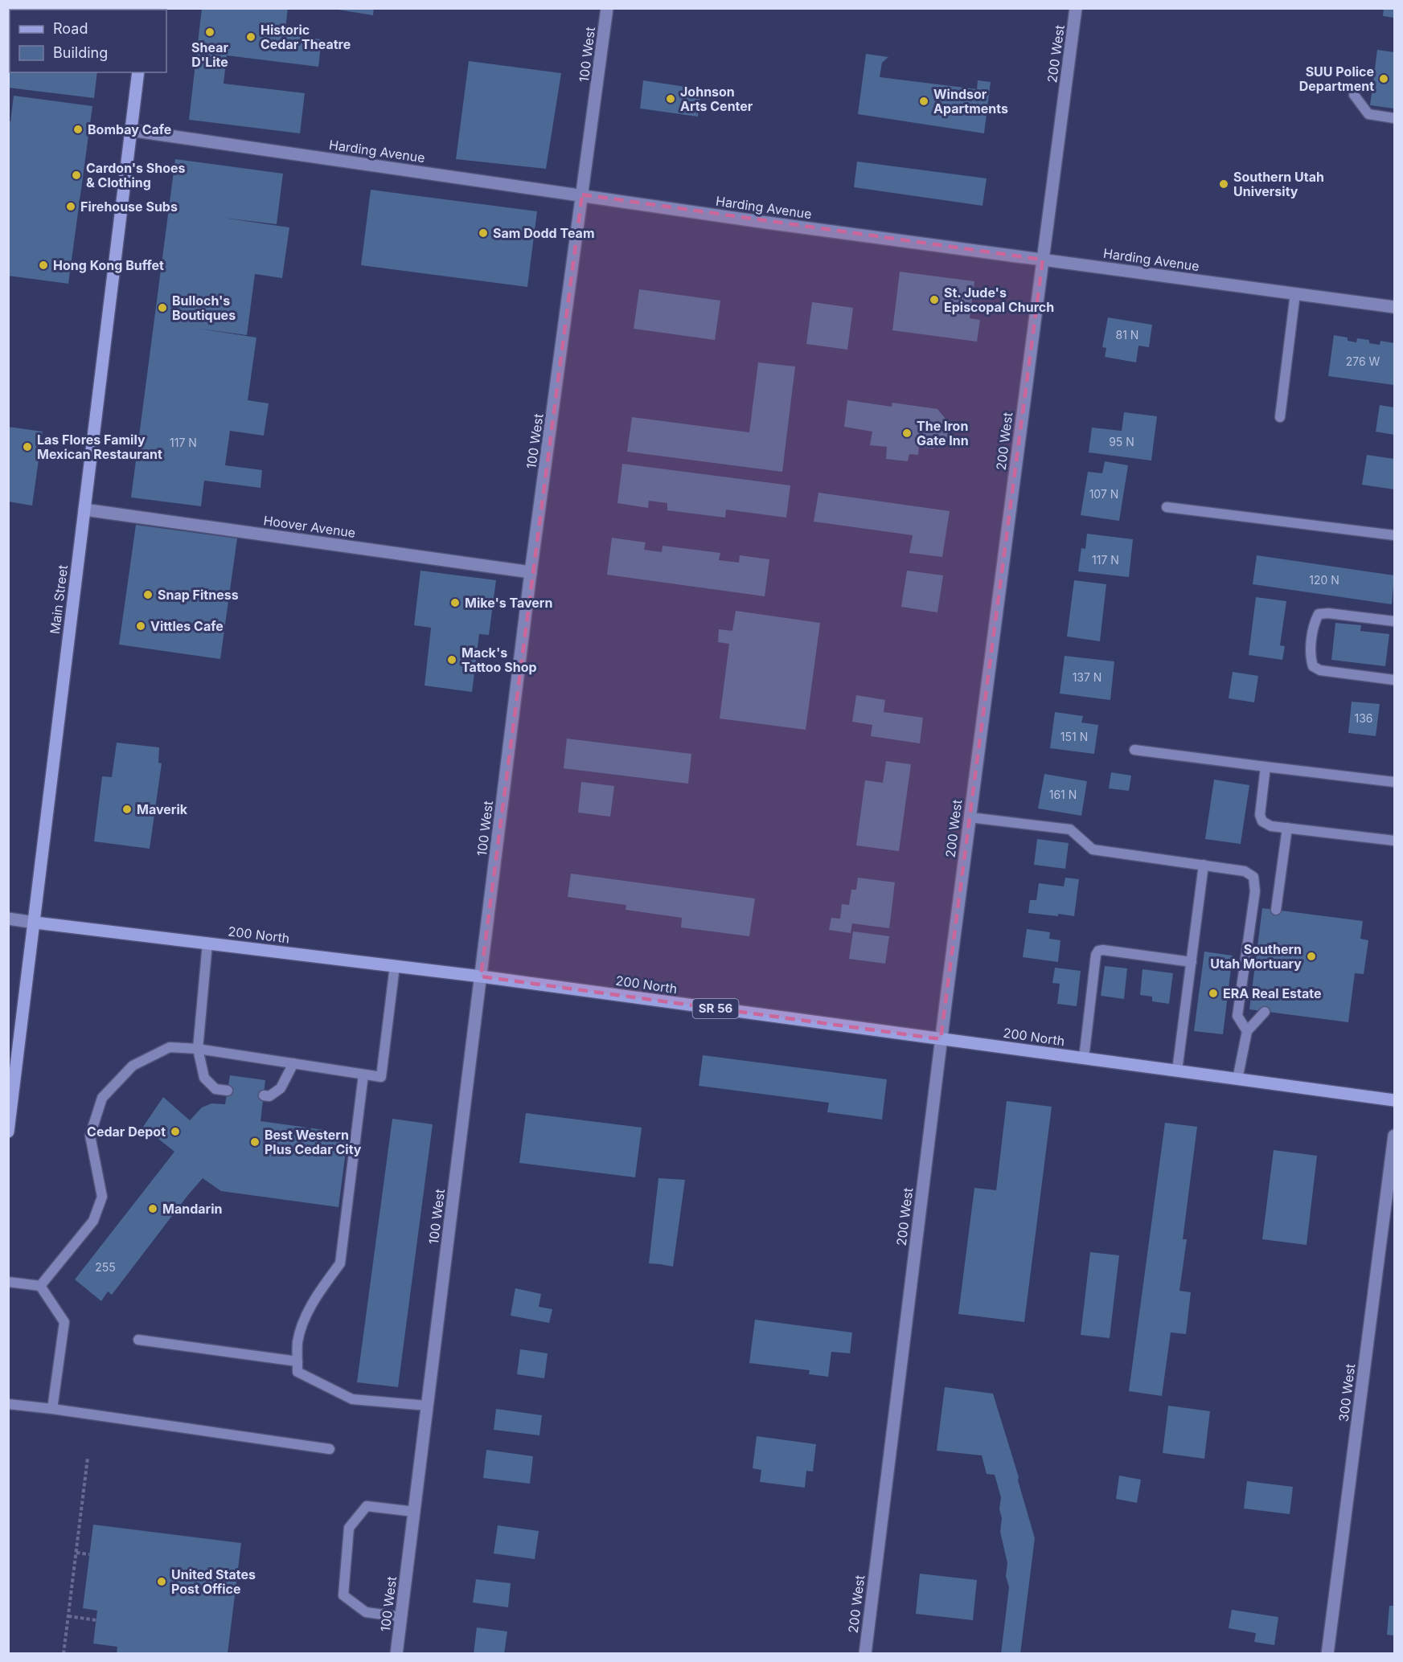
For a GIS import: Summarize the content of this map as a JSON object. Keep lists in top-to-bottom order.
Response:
{
  "streets": {
    "main road": ["Main Street", "200 North", "SR 56"],
    "street": [
      "200 West",
      "100 West",
      "Harding Avenue",
      "Hoover Avenue",
      "300 West"
    ]
  },
  "crossings": [
    ["200 West", "Harding Avenue"],
    ["200 West", "200 North"],
    ["100 West", "Harding Avenue"],
    ["100 West", "Hoover Avenue"],
    ["100 West", "200 North"],
    ["Harding Avenue", "Main Street"],
    ["Hoover Avenue", "Main Street"],
    ["Main Street", "200 North"]
  ],
  "places": [
    "Shear D'Lite",
    "Historic Cedar Theatre",
    "SUU Police Department",
    "Johnson Arts Center",
    "Windsor Apartments",
    "Bombay Cafe",
    "Cardon's Shoes & Clothing",
    "Southern Utah University",
    "Firehouse Subs",
    "Sam Dodd Team",
    "Hong Kong Buffet",
    "St. Jude's Episcopal Church",
    "Bulloch's Boutiques",
    "The Iron Gate Inn",
    "Las Flores Family Mexican Restaurant",
    "Snap Fitness",
    "Mike's Tavern",
    "Vittles Cafe",
    "Mack's Tattoo Shop",
    "Maverik",
    "Southern Utah Mortuary",
    "ERA Real Estate",
    "Cedar Depot",
    "Best Western Plus Cedar City",
    "Mandarin",
    "United States Post Office"
  ],
  "house_numbers": [
    "81 N",
    "276 W",
    "95 N",
    "117 N",
    "107 N",
    "117 N",
    "120 N",
    "137 N",
    "136",
    "151 N",
    "161 N",
    "255"
  ],
  "legend": ["Road", "Building"]
}
